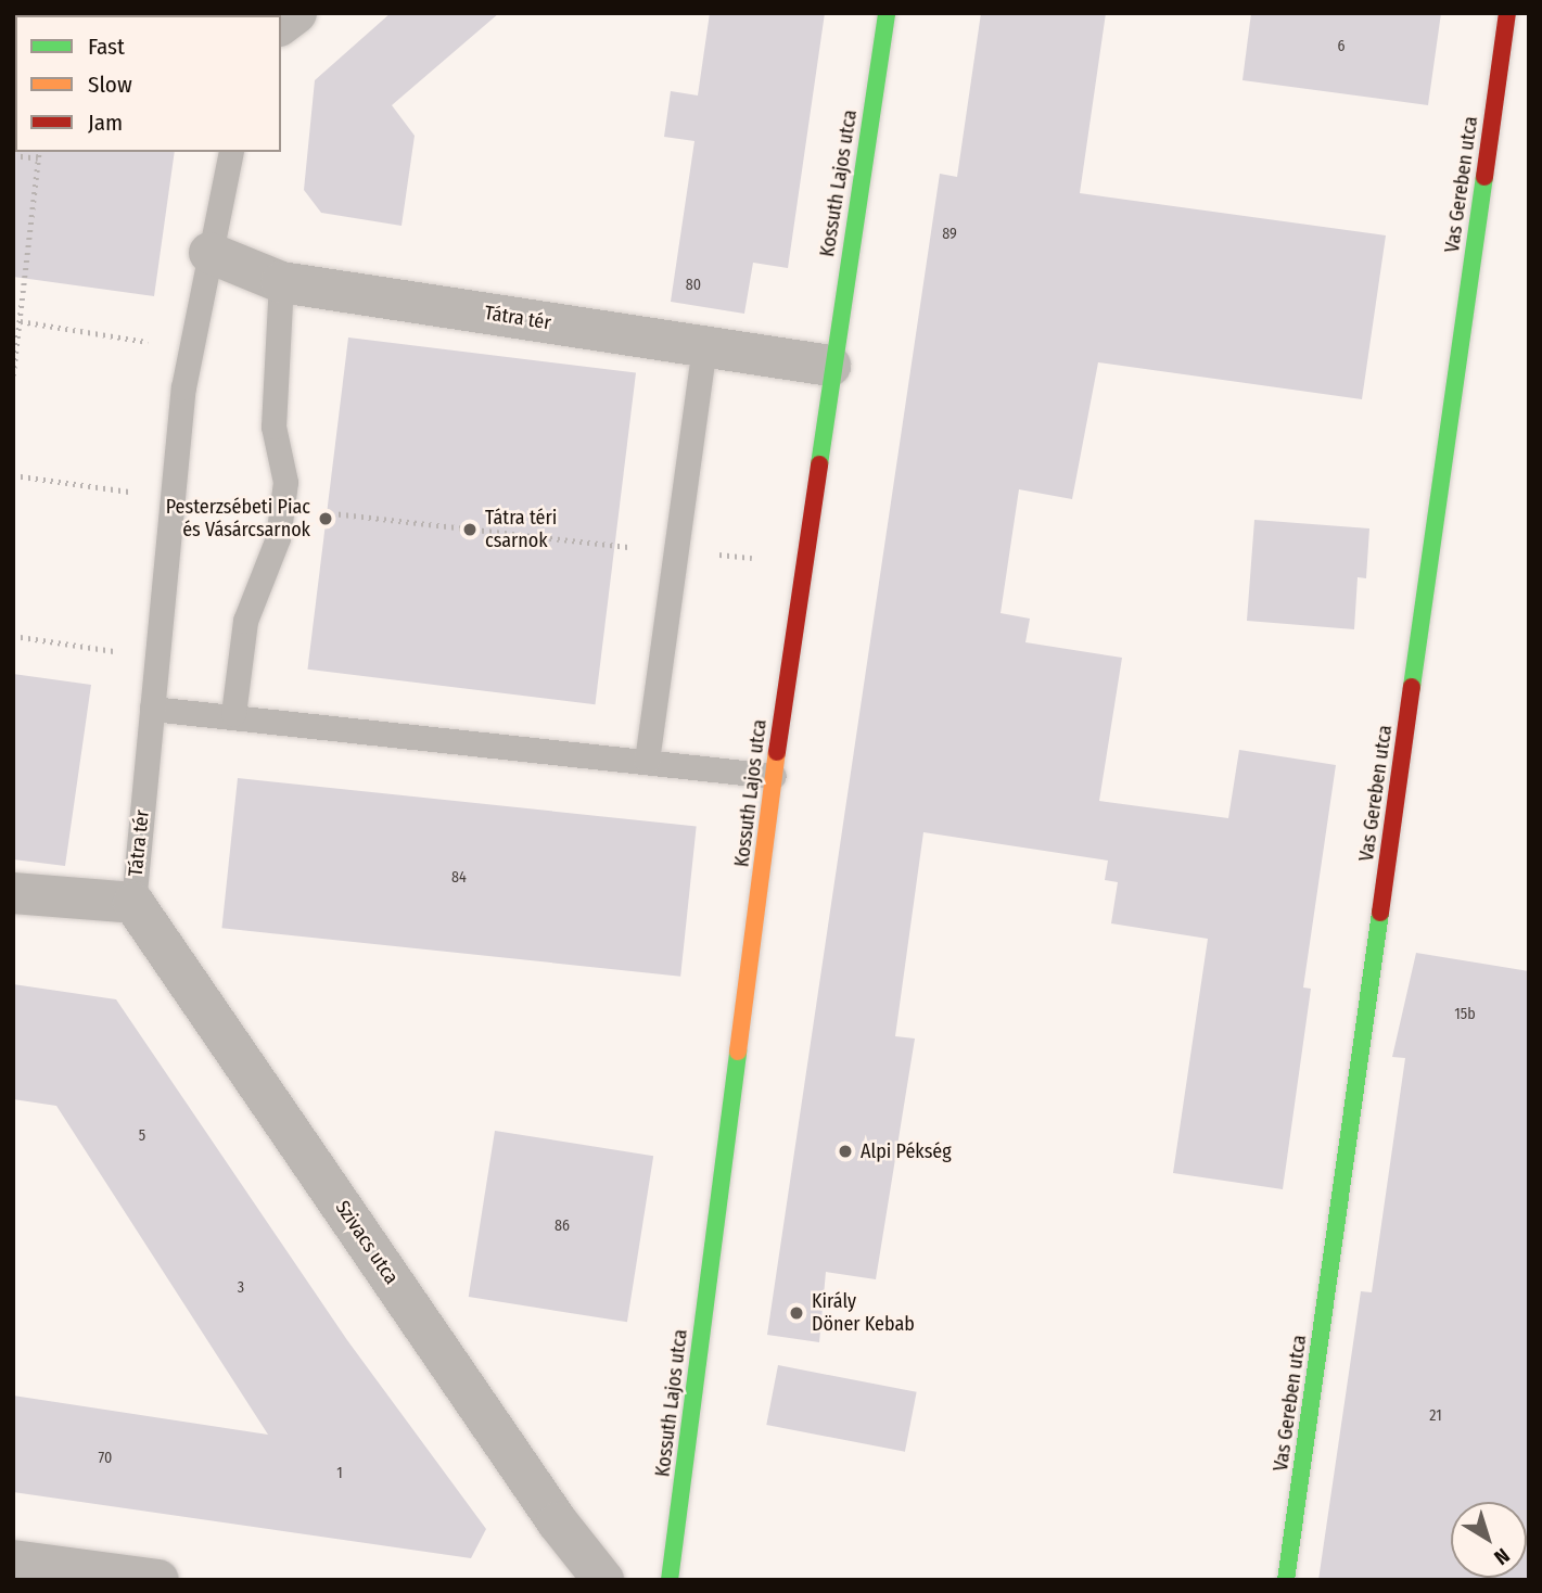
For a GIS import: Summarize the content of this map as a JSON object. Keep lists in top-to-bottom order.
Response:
{
  "streets": {
    "street": [
      "Kossuth Lajos utca",
      "Vas Gereben utca",
      "Tátra tér",
      "Szivacs utca"
    ]
  },
  "crossings": [
    ["Kossuth Lajos utca", "Tátra tér"],
    ["Tátra tér", "Szivacs utca"]
  ],
  "places": [
    "Pesterzsébeti Piac és Vásárcsarnok",
    "Tátra téri csarnok",
    "Alpi Pékség",
    "Király Döner Kebab"
  ],
  "house_numbers": [
    "6",
    "89",
    "80",
    "84",
    "15b",
    "5",
    "86",
    "3",
    "21",
    "70",
    "1"
  ],
  "legend": ["Fast", "Slow", "Jam"],
  "north": "bottom right"
}
